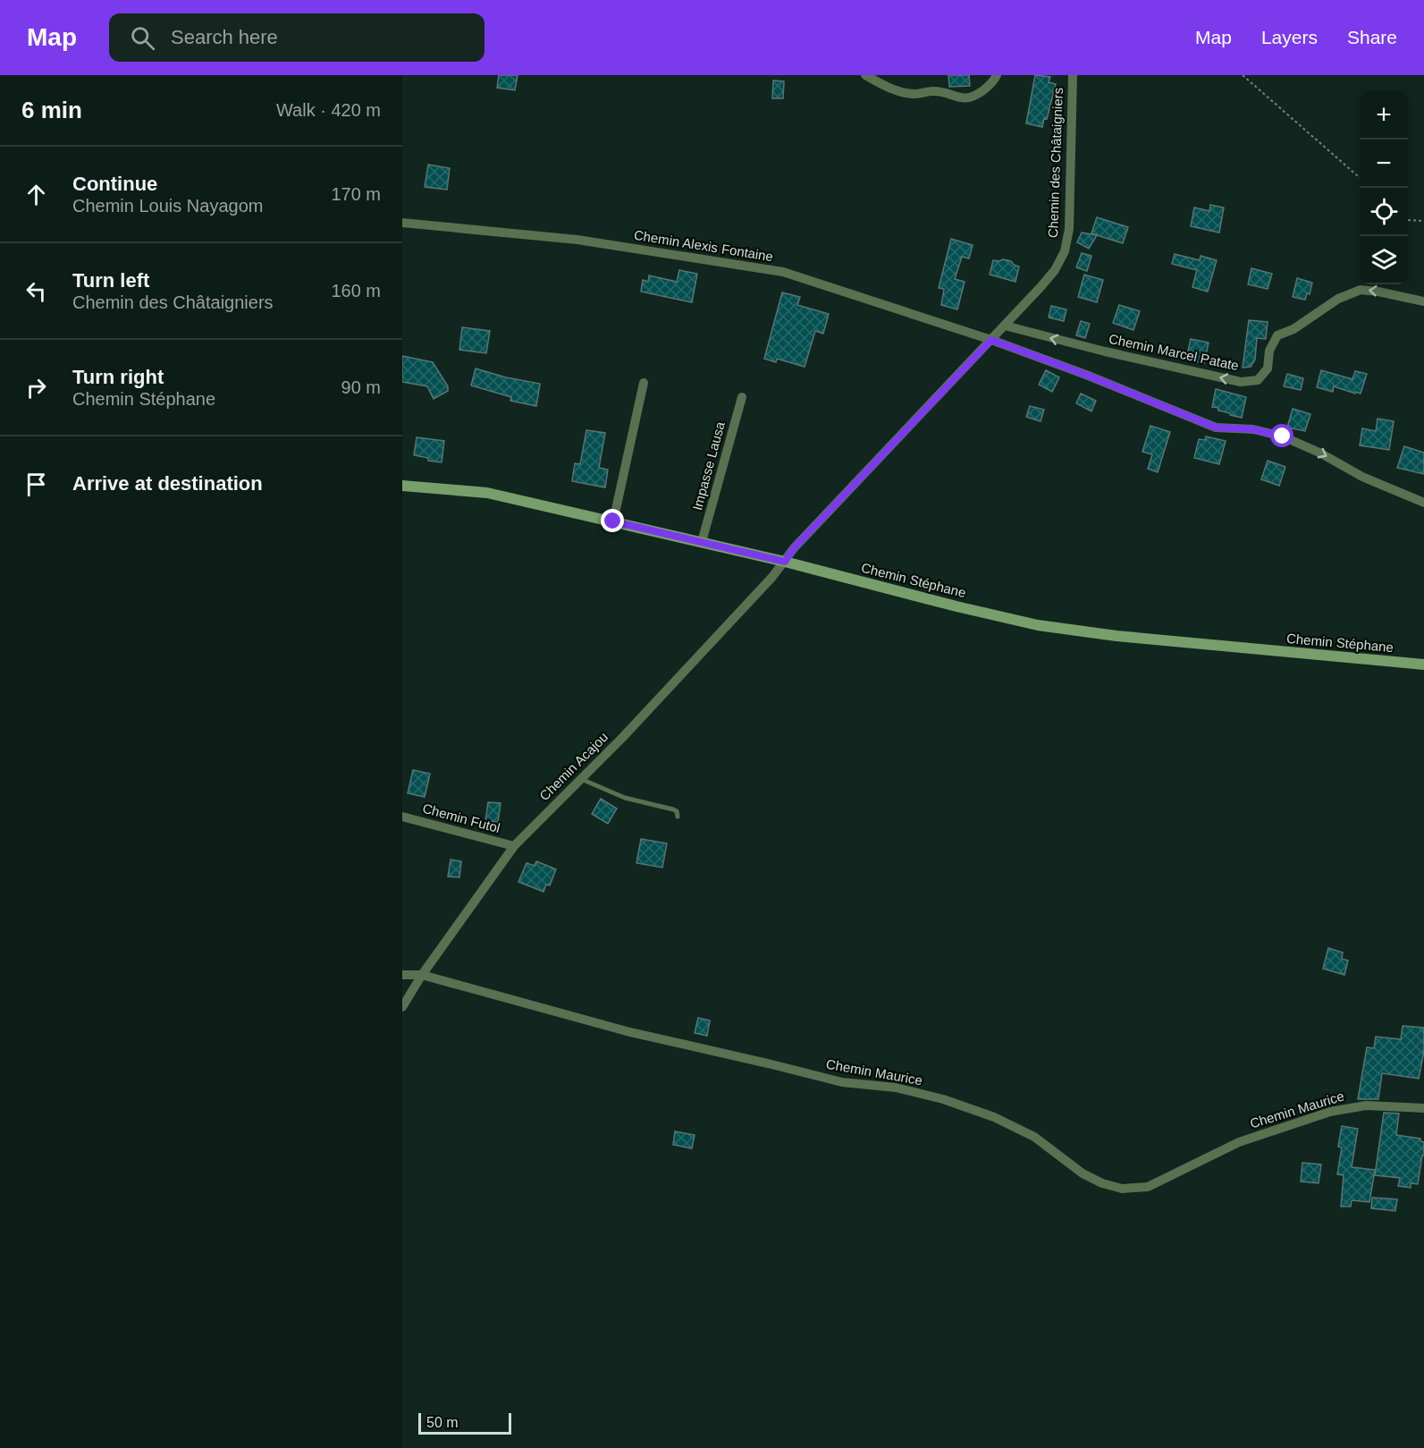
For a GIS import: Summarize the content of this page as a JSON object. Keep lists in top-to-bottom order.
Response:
{
  "streets": {
    "main road": ["Chemin Stéphane"],
    "street": [
      "Chemin des Châtaigniers",
      "Chemin Alexis Fontaine",
      "Chemin Marcel Patate",
      "Impasse Lausa",
      "Chemin Acajou",
      "Chemin Futol",
      "Chemin Maurice"
    ]
  },
  "crossings": [
    ["Chemin des Châtaigniers", "Chemin Alexis Fontaine"],
    ["Chemin des Châtaigniers", "Chemin Marcel Patate"],
    ["Chemin des Châtaigniers", "Chemin Stéphane"],
    ["Chemin des Châtaigniers", "Chemin Acajou"],
    ["Impasse Lausa", "Chemin Stéphane"],
    ["Chemin Stéphane", "Chemin Acajou"],
    ["Chemin Acajou", "Chemin Futol"],
    ["Chemin Acajou", "Chemin Maurice"]
  ],
  "one_way": ["Chemin Alexis Fontaine", "Chemin Marcel Patate"],
  "scale_bar": "50 m",
  "page": {
    "header": "Map",
    "search": "Search here",
    "nav": ["Map", "Layers", "Share"],
    "heading": ["6 min", "Walk · 420 m"],
    "map_buttons": ["+", "−"],
    "list": [
      ["Continue", "Chemin Louis Nayagom", "170 m"],
      ["Turn left", "Chemin des Châtaigniers", "160 m"],
      ["Turn right", "Chemin Stéphane", "90 m"],
      "Arrive at destination"
    ],
    "scale": "50 m"
  }
}
